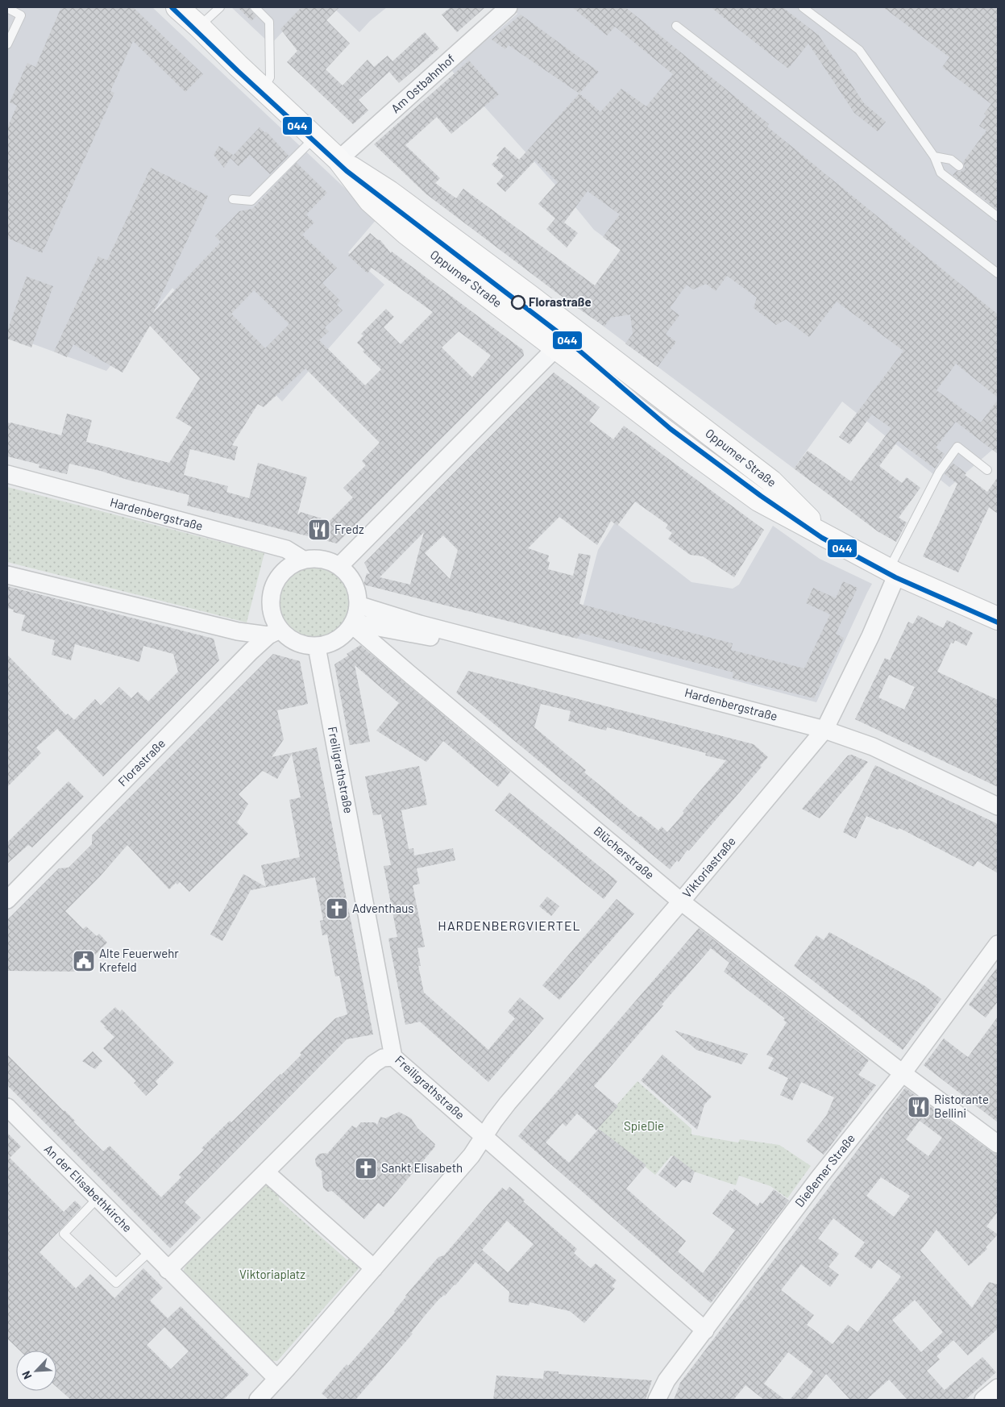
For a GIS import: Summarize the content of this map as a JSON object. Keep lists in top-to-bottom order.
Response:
{
  "streets": {
    "main road": ["Oppumer Straße"],
    "street": [
      "Am Ostbahnhof",
      "Hardenbergstraße",
      "Florastraße",
      "Freiligrathstraße",
      "Blücherstraße",
      "Viktoriastraße",
      "Dießemer Straße",
      "An der Elisabethkirche"
    ]
  },
  "crossings": [
    ["Am Ostbahnhof", "Oppumer Straße"],
    ["Oppumer Straße", "Viktoriastraße"],
    ["Hardenbergstraße", "Florastraße"],
    ["Hardenbergstraße", "Freiligrathstraße"],
    ["Hardenbergstraße", "Blücherstraße"],
    ["Hardenbergstraße", "Viktoriastraße"],
    ["Florastraße", "Freiligrathstraße"],
    ["Florastraße", "Blücherstraße"],
    ["Freiligrathstraße", "Blücherstraße"],
    ["Freiligrathstraße", "Viktoriastraße"],
    ["Freiligrathstraße", "Dießemer Straße"],
    ["Blücherstraße", "Viktoriastraße"],
    ["Blücherstraße", "Dießemer Straße"]
  ],
  "districts": ["HARDENBERGVIERTEL"],
  "parks": ["SpieDie", "Viktoriaplatz"],
  "places": {
    "other": ["Florastraße"],
    "restaurant": ["Fredz", "Ristorante Bellini"],
    "church": ["Adventhaus", "Sankt Elisabeth"],
    "public building": ["Alte Feuerwehr Krefeld"]
  },
  "lines": ["transit line 044"],
  "north": "bottom left"
}
